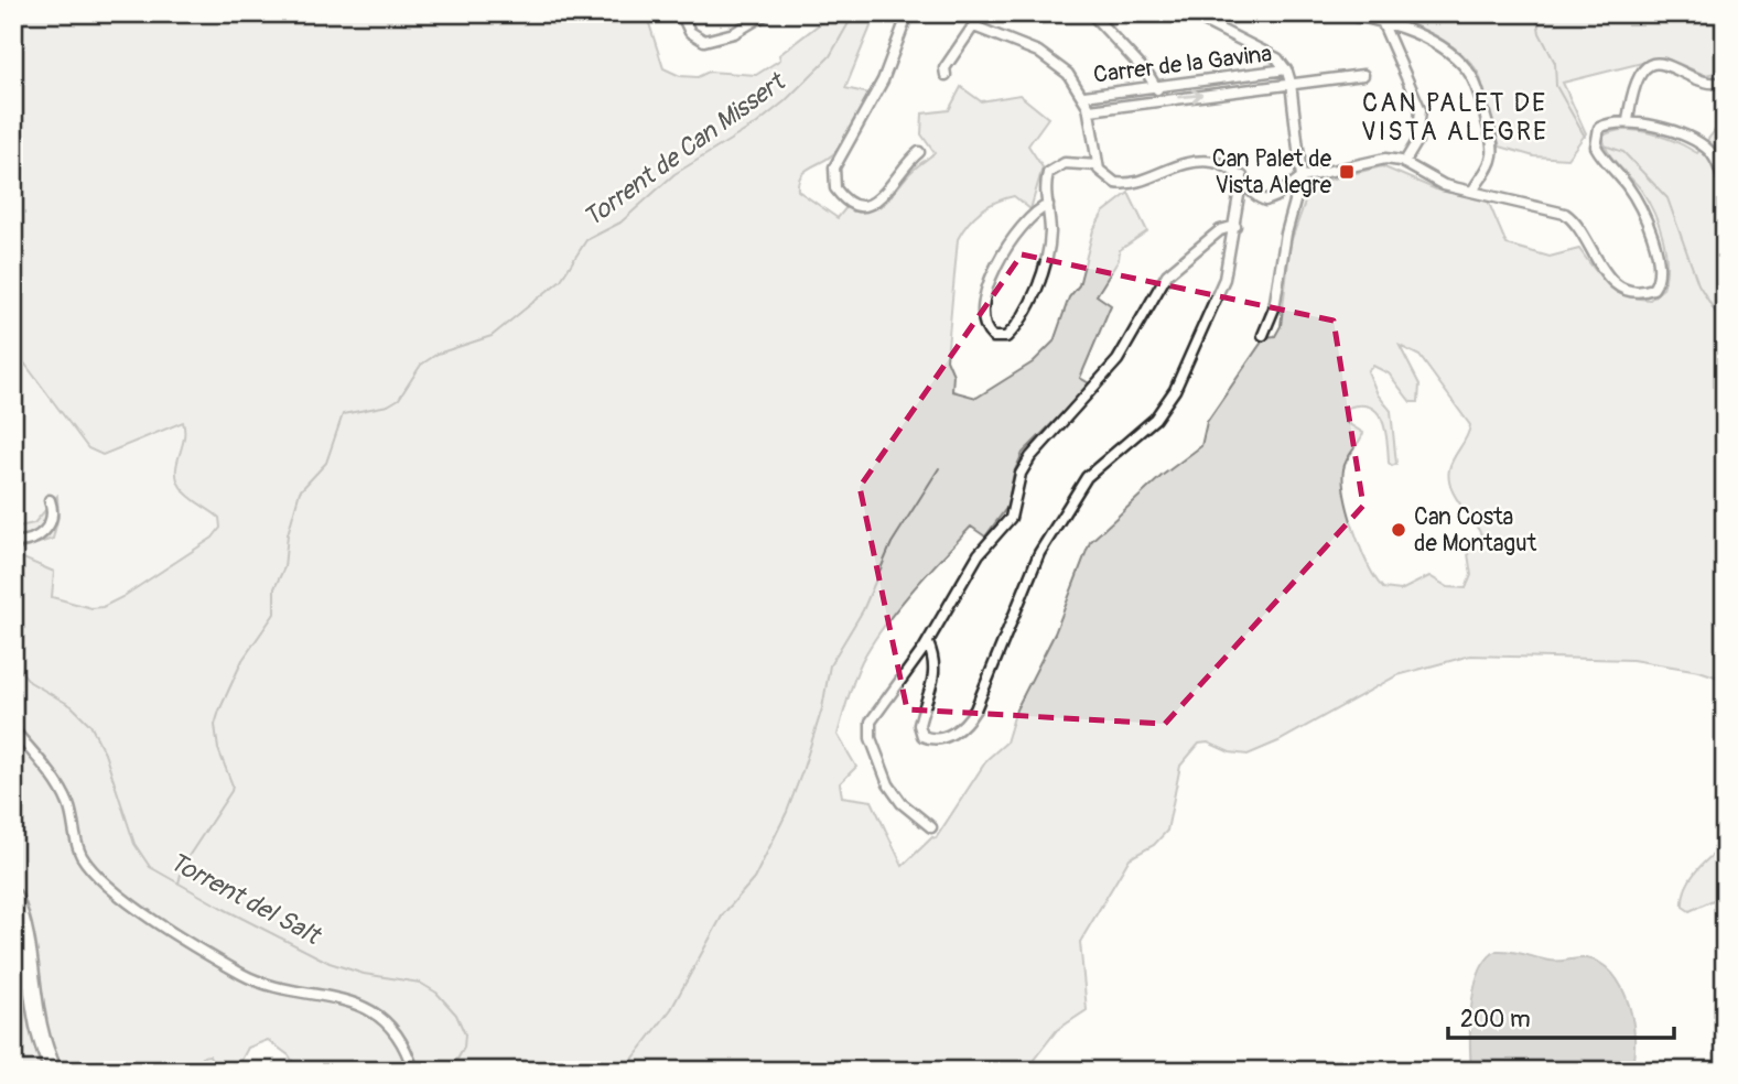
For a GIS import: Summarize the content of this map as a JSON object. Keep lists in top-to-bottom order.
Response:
{
  "streets": {
    "street": ["Carrer de la Gavina"]
  },
  "districts": ["CAN PALET DE VISTA ALEGRE"],
  "water": ["Torrent de Can Missert", "Torrent del Salt"],
  "places": {
    "transit": ["Can Palet de Vista Alegre"],
    "other": ["Can Costa de Montagut"]
  },
  "scale_bar": "200 m"
}
